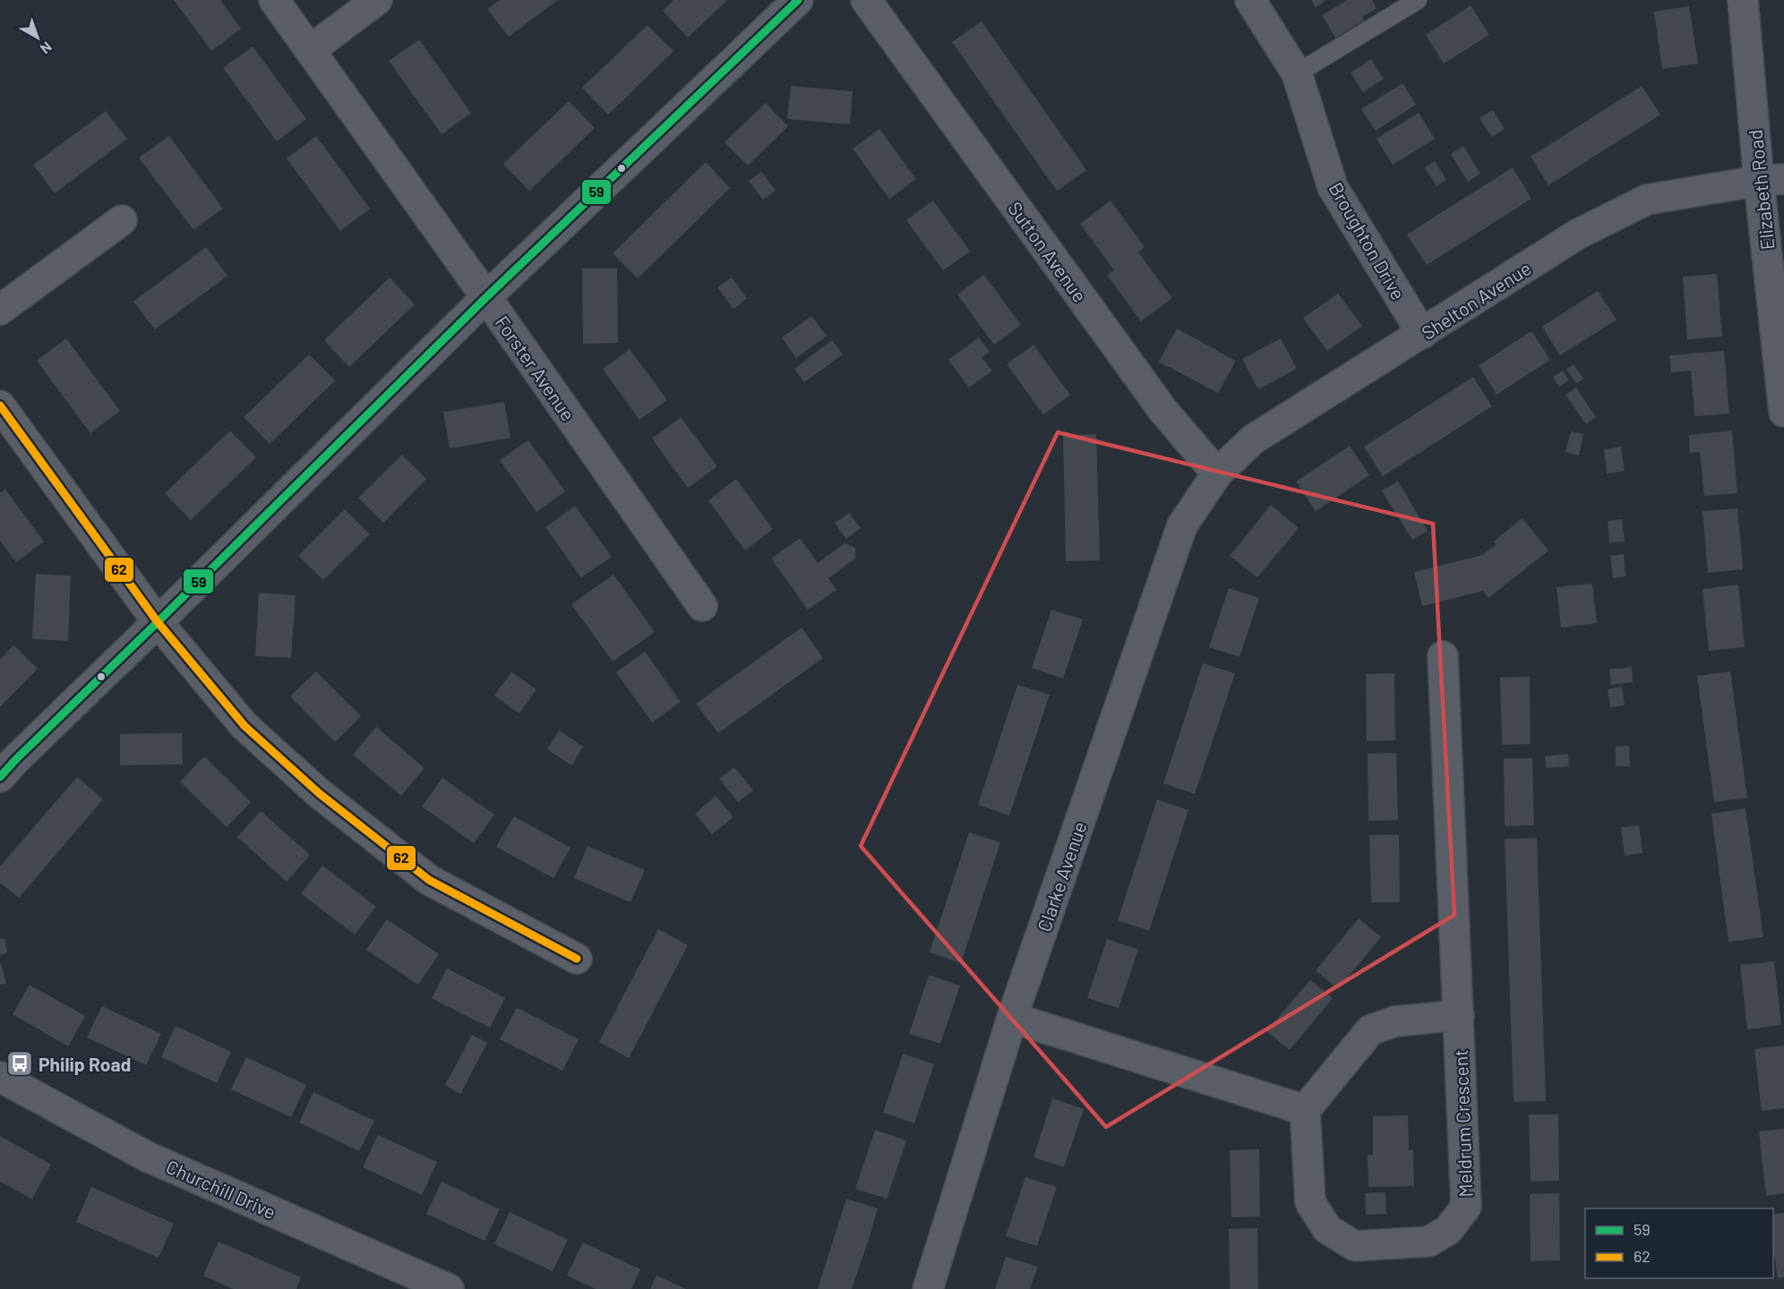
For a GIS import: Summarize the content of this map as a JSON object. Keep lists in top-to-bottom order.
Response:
{
  "streets": {
    "street": [
      "Elizabeth Road",
      "Broughton Drive",
      "Sutton Avenue",
      "Shelton Avenue",
      "Forster Avenue",
      "Clarke Avenue",
      "Meldrum Crescent",
      "Churchill Drive"
    ]
  },
  "crossings": [
    ["Elizabeth Road", "Shelton Avenue"],
    ["Broughton Drive", "Shelton Avenue"],
    ["Sutton Avenue", "Shelton Avenue"],
    ["Sutton Avenue", "Clarke Avenue"],
    ["Shelton Avenue", "Clarke Avenue"]
  ],
  "places": {
    "bus stop": ["Philip Road"]
  },
  "lines": ["transit line 59", "transit line 62"],
  "legend": ["59", "62"],
  "north": "bottom right"
}
